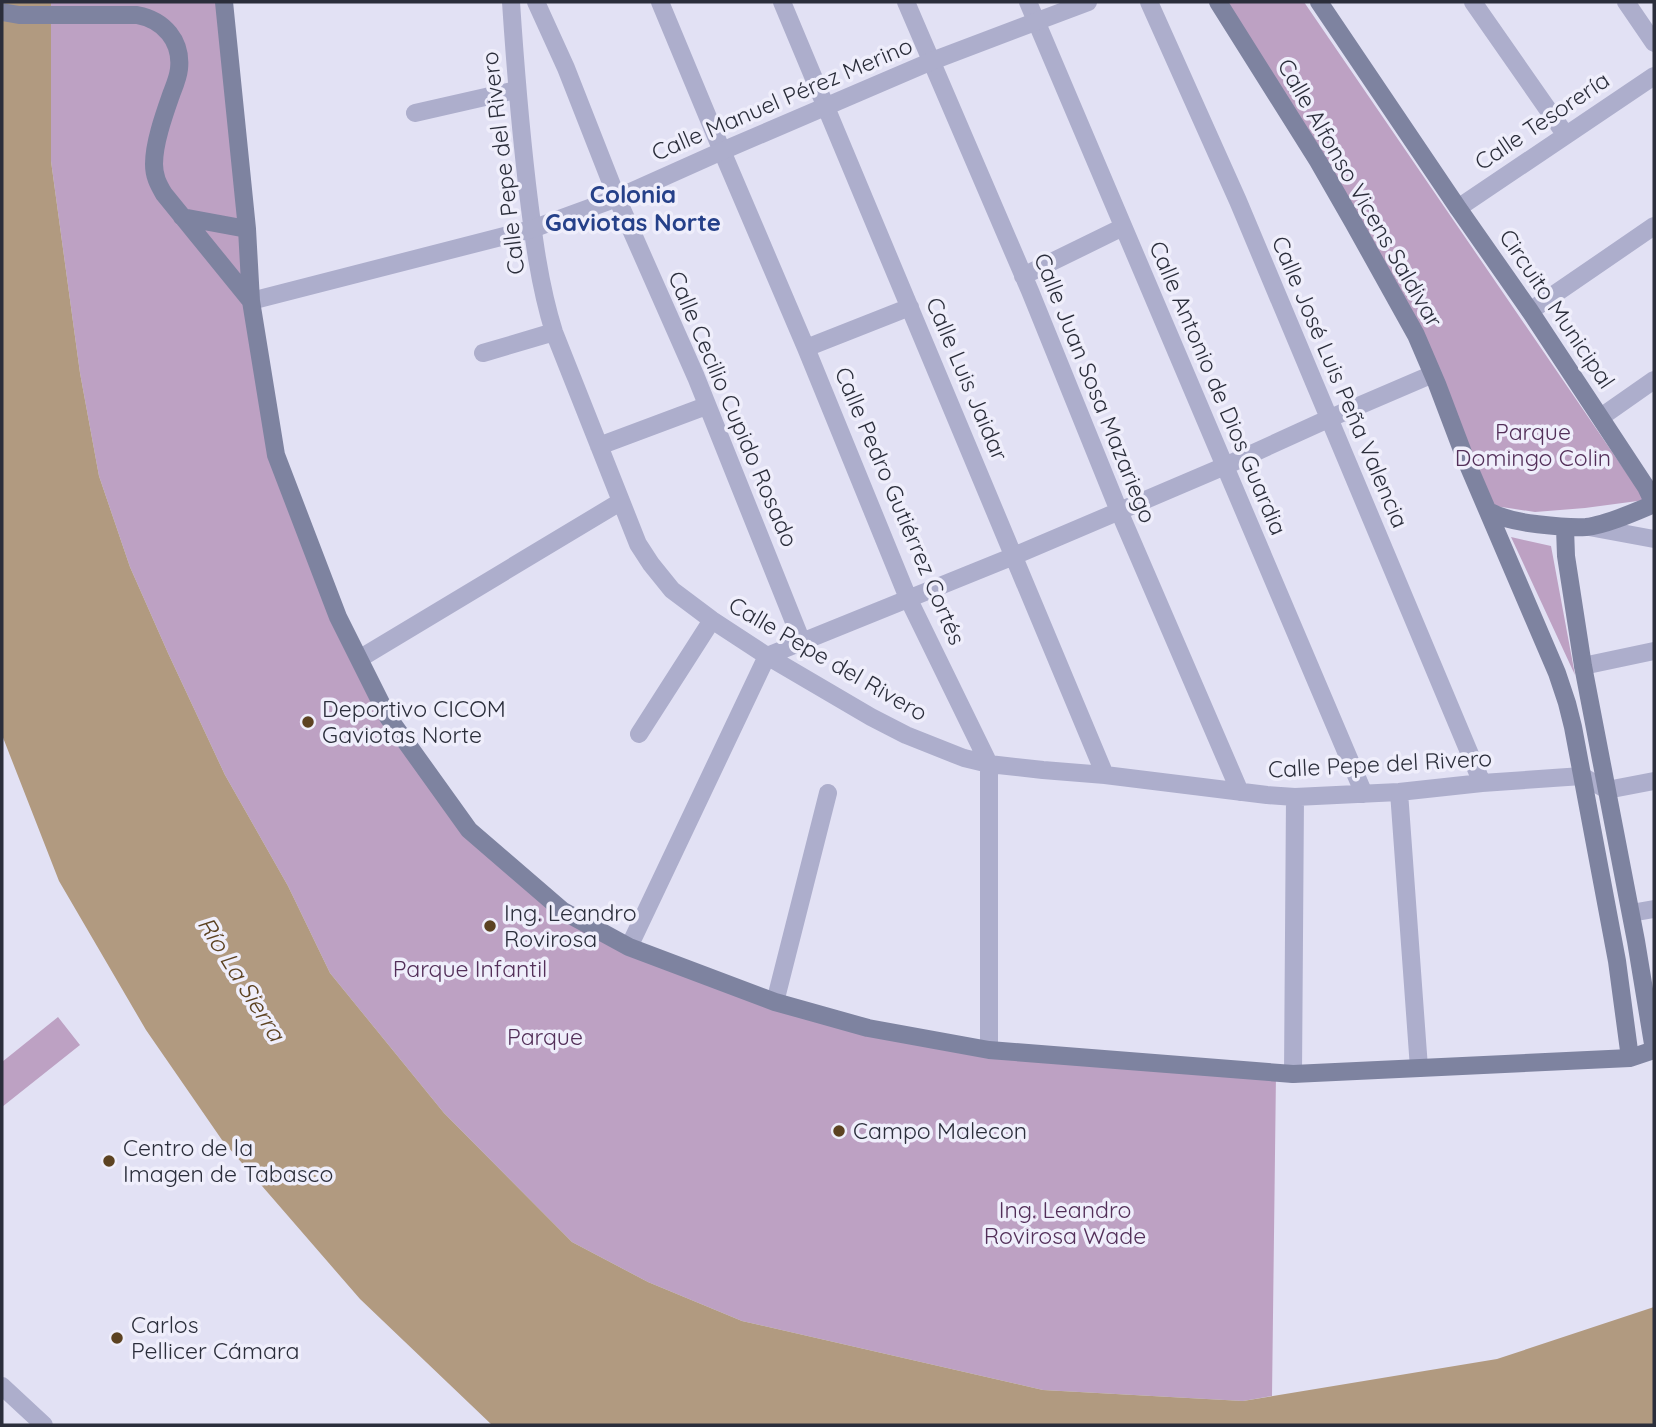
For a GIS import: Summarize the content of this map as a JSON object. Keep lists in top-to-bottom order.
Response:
{
  "streets": {
    "main road": ["Calle Alfonso Vicens Saldivar", "Circuito Municipal"],
    "street": [
      "Calle Manuel Pérez Merino",
      "Calle Tesorería",
      "Calle Pepe del Rivero",
      "Calle Luis Jaidar",
      "Calle José Luis Peña Valencia",
      "Calle Juan Sosa Mazariego",
      "Calle Antonio de Dios Guardia",
      "Calle Cecilio Cupido Rosado",
      "Calle Pedro Gutiérrez Cortés"
    ]
  },
  "crossings": [
    ["Calle Manuel Pérez Merino", "Calle Pepe del Rivero"],
    ["Calle Manuel Pérez Merino", "Calle Luis Jaidar"],
    ["Calle Manuel Pérez Merino", "Calle Juan Sosa Mazariego"],
    ["Calle Manuel Pérez Merino", "Calle Antonio de Dios Guardia"],
    ["Calle Manuel Pérez Merino", "Calle Cecilio Cupido Rosado"],
    ["Calle Manuel Pérez Merino", "Calle Pedro Gutiérrez Cortés"],
    ["Calle Tesorería", "Circuito Municipal"],
    ["Calle Pepe del Rivero", "Calle Alfonso Vicens Saldivar"],
    ["Calle Pepe del Rivero", "Calle Luis Jaidar"],
    ["Calle Pepe del Rivero", "Calle José Luis Peña Valencia"],
    ["Calle Pepe del Rivero", "Calle Juan Sosa Mazariego"],
    ["Calle Pepe del Rivero", "Calle Antonio de Dios Guardia"],
    ["Calle Pepe del Rivero", "Calle Pedro Gutiérrez Cortés"],
    ["Calle Alfonso Vicens Saldivar", "Circuito Municipal"]
  ],
  "districts": ["Colonia Gaviotas Norte"],
  "water": ["Río La Sierra"],
  "parks": [
    "Parque Domingo Colin",
    "Parque Infantil",
    "Parque",
    "Ing. Leandro Rovirosa Wade"
  ],
  "places": [
    "Deportivo CICOM Gaviotas Norte",
    "Ing. Leandro Rovirosa",
    "Campo Malecon",
    "Centro de la Imagen de Tabasco",
    "Carlos Pellicer Cámara"
  ]
}
